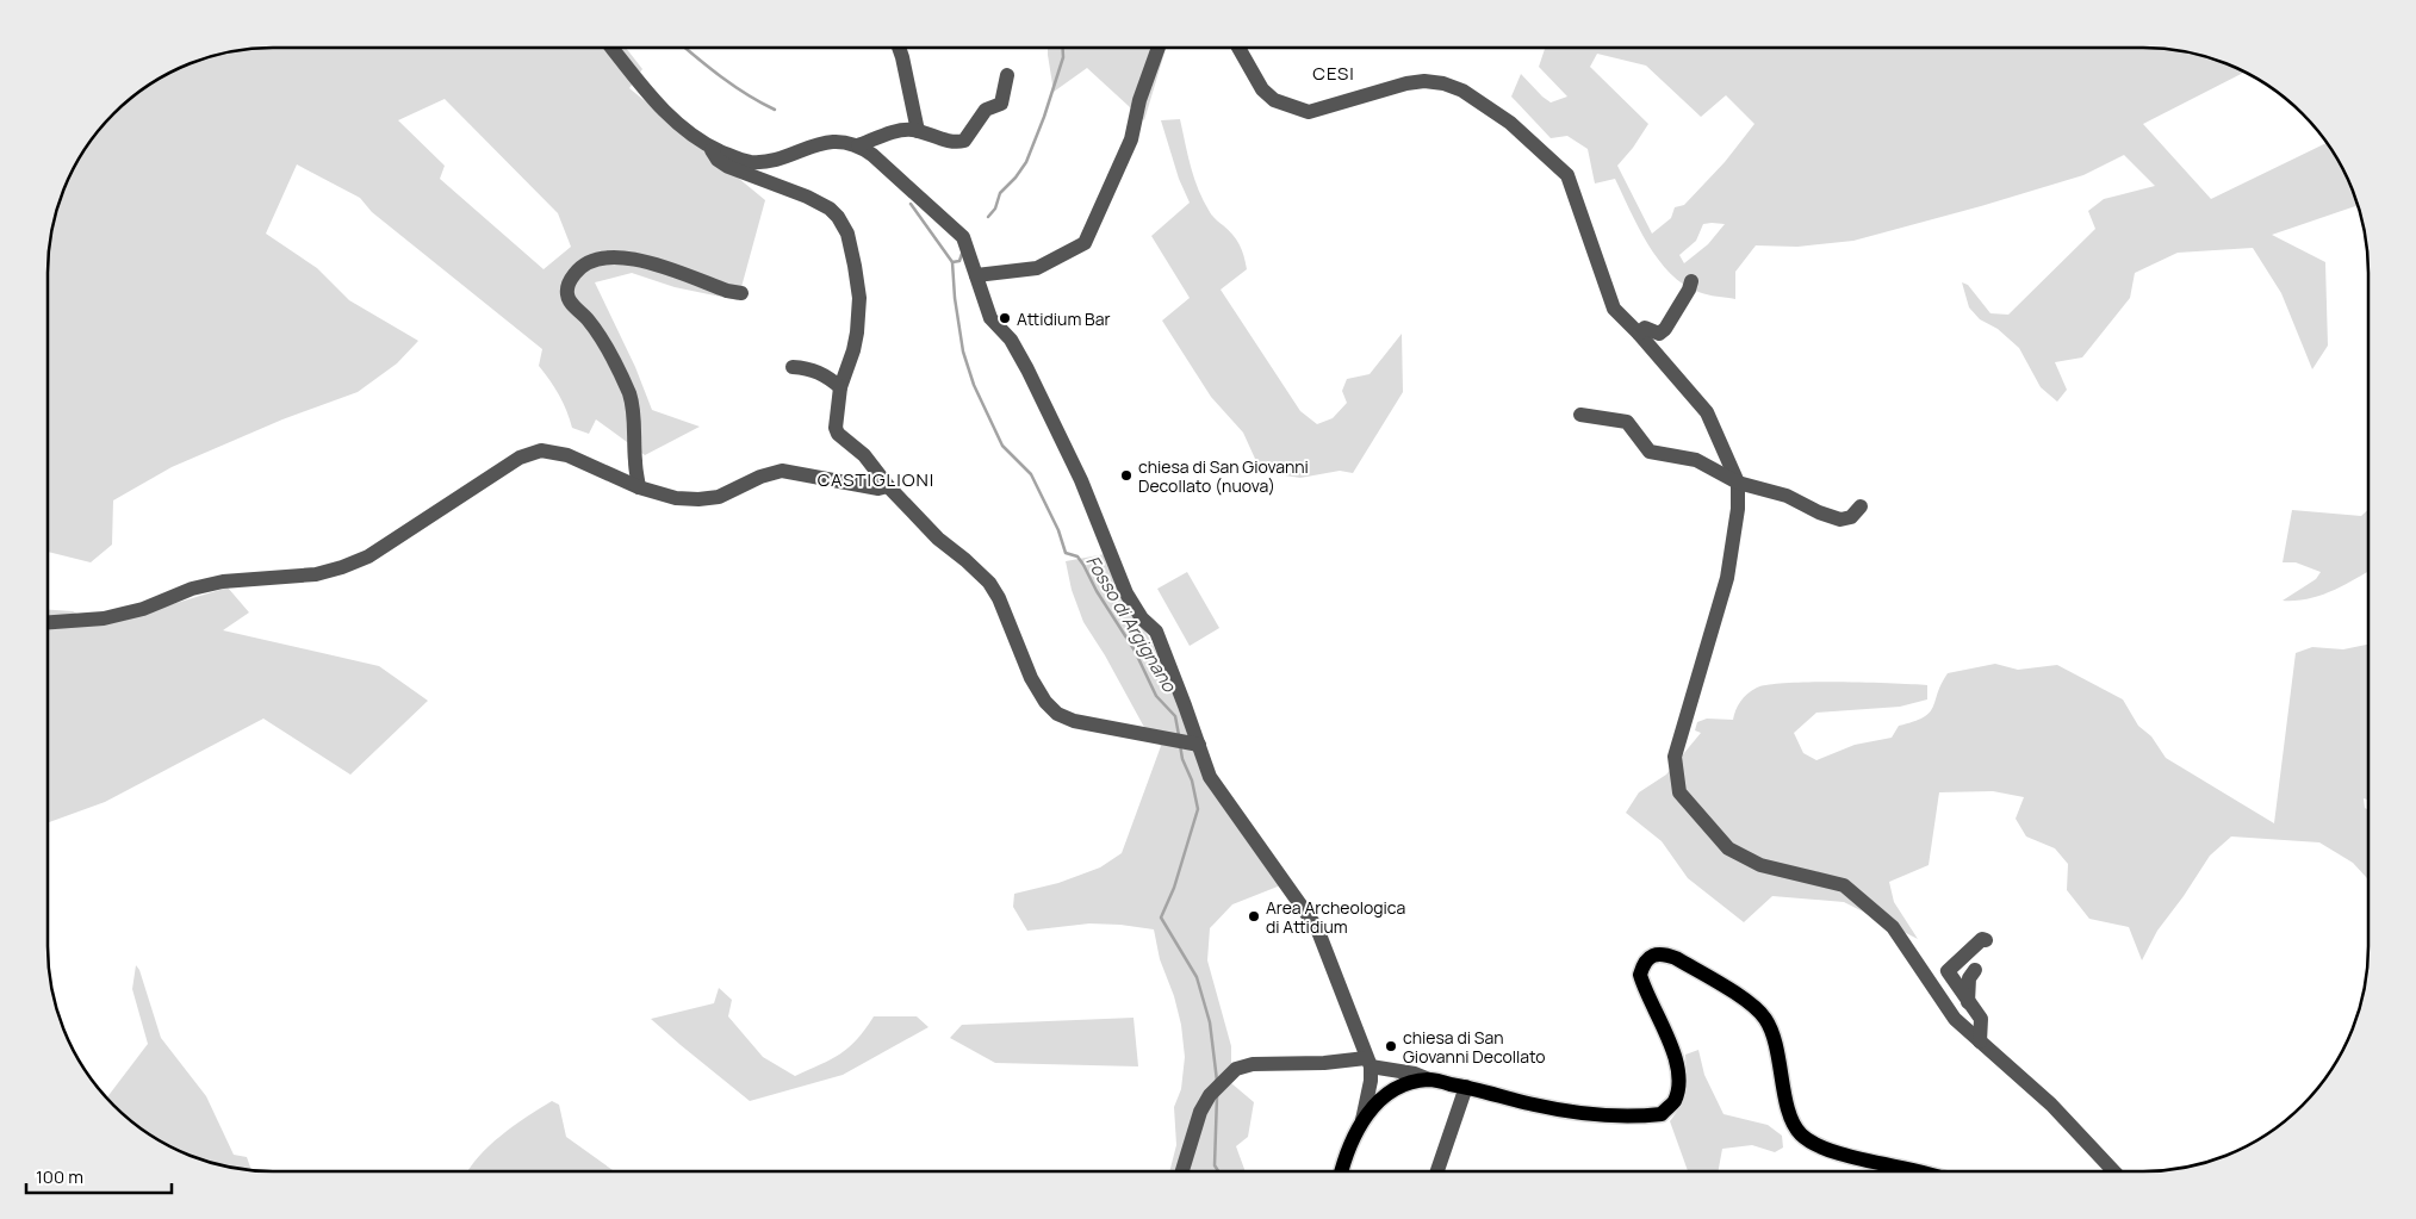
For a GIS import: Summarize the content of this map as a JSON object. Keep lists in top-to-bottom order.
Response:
{
  "districts": ["CESI", "CASTIGLIONI"],
  "water": ["Fosso di Argignano"],
  "places": [
    "Attidium Bar",
    "chiesa di San Giovanni Decollato (nuova)",
    "Area Archeologica di Attidium",
    "chiesa di San Giovanni Decollato"
  ],
  "scale_bar": "100 m"
}
